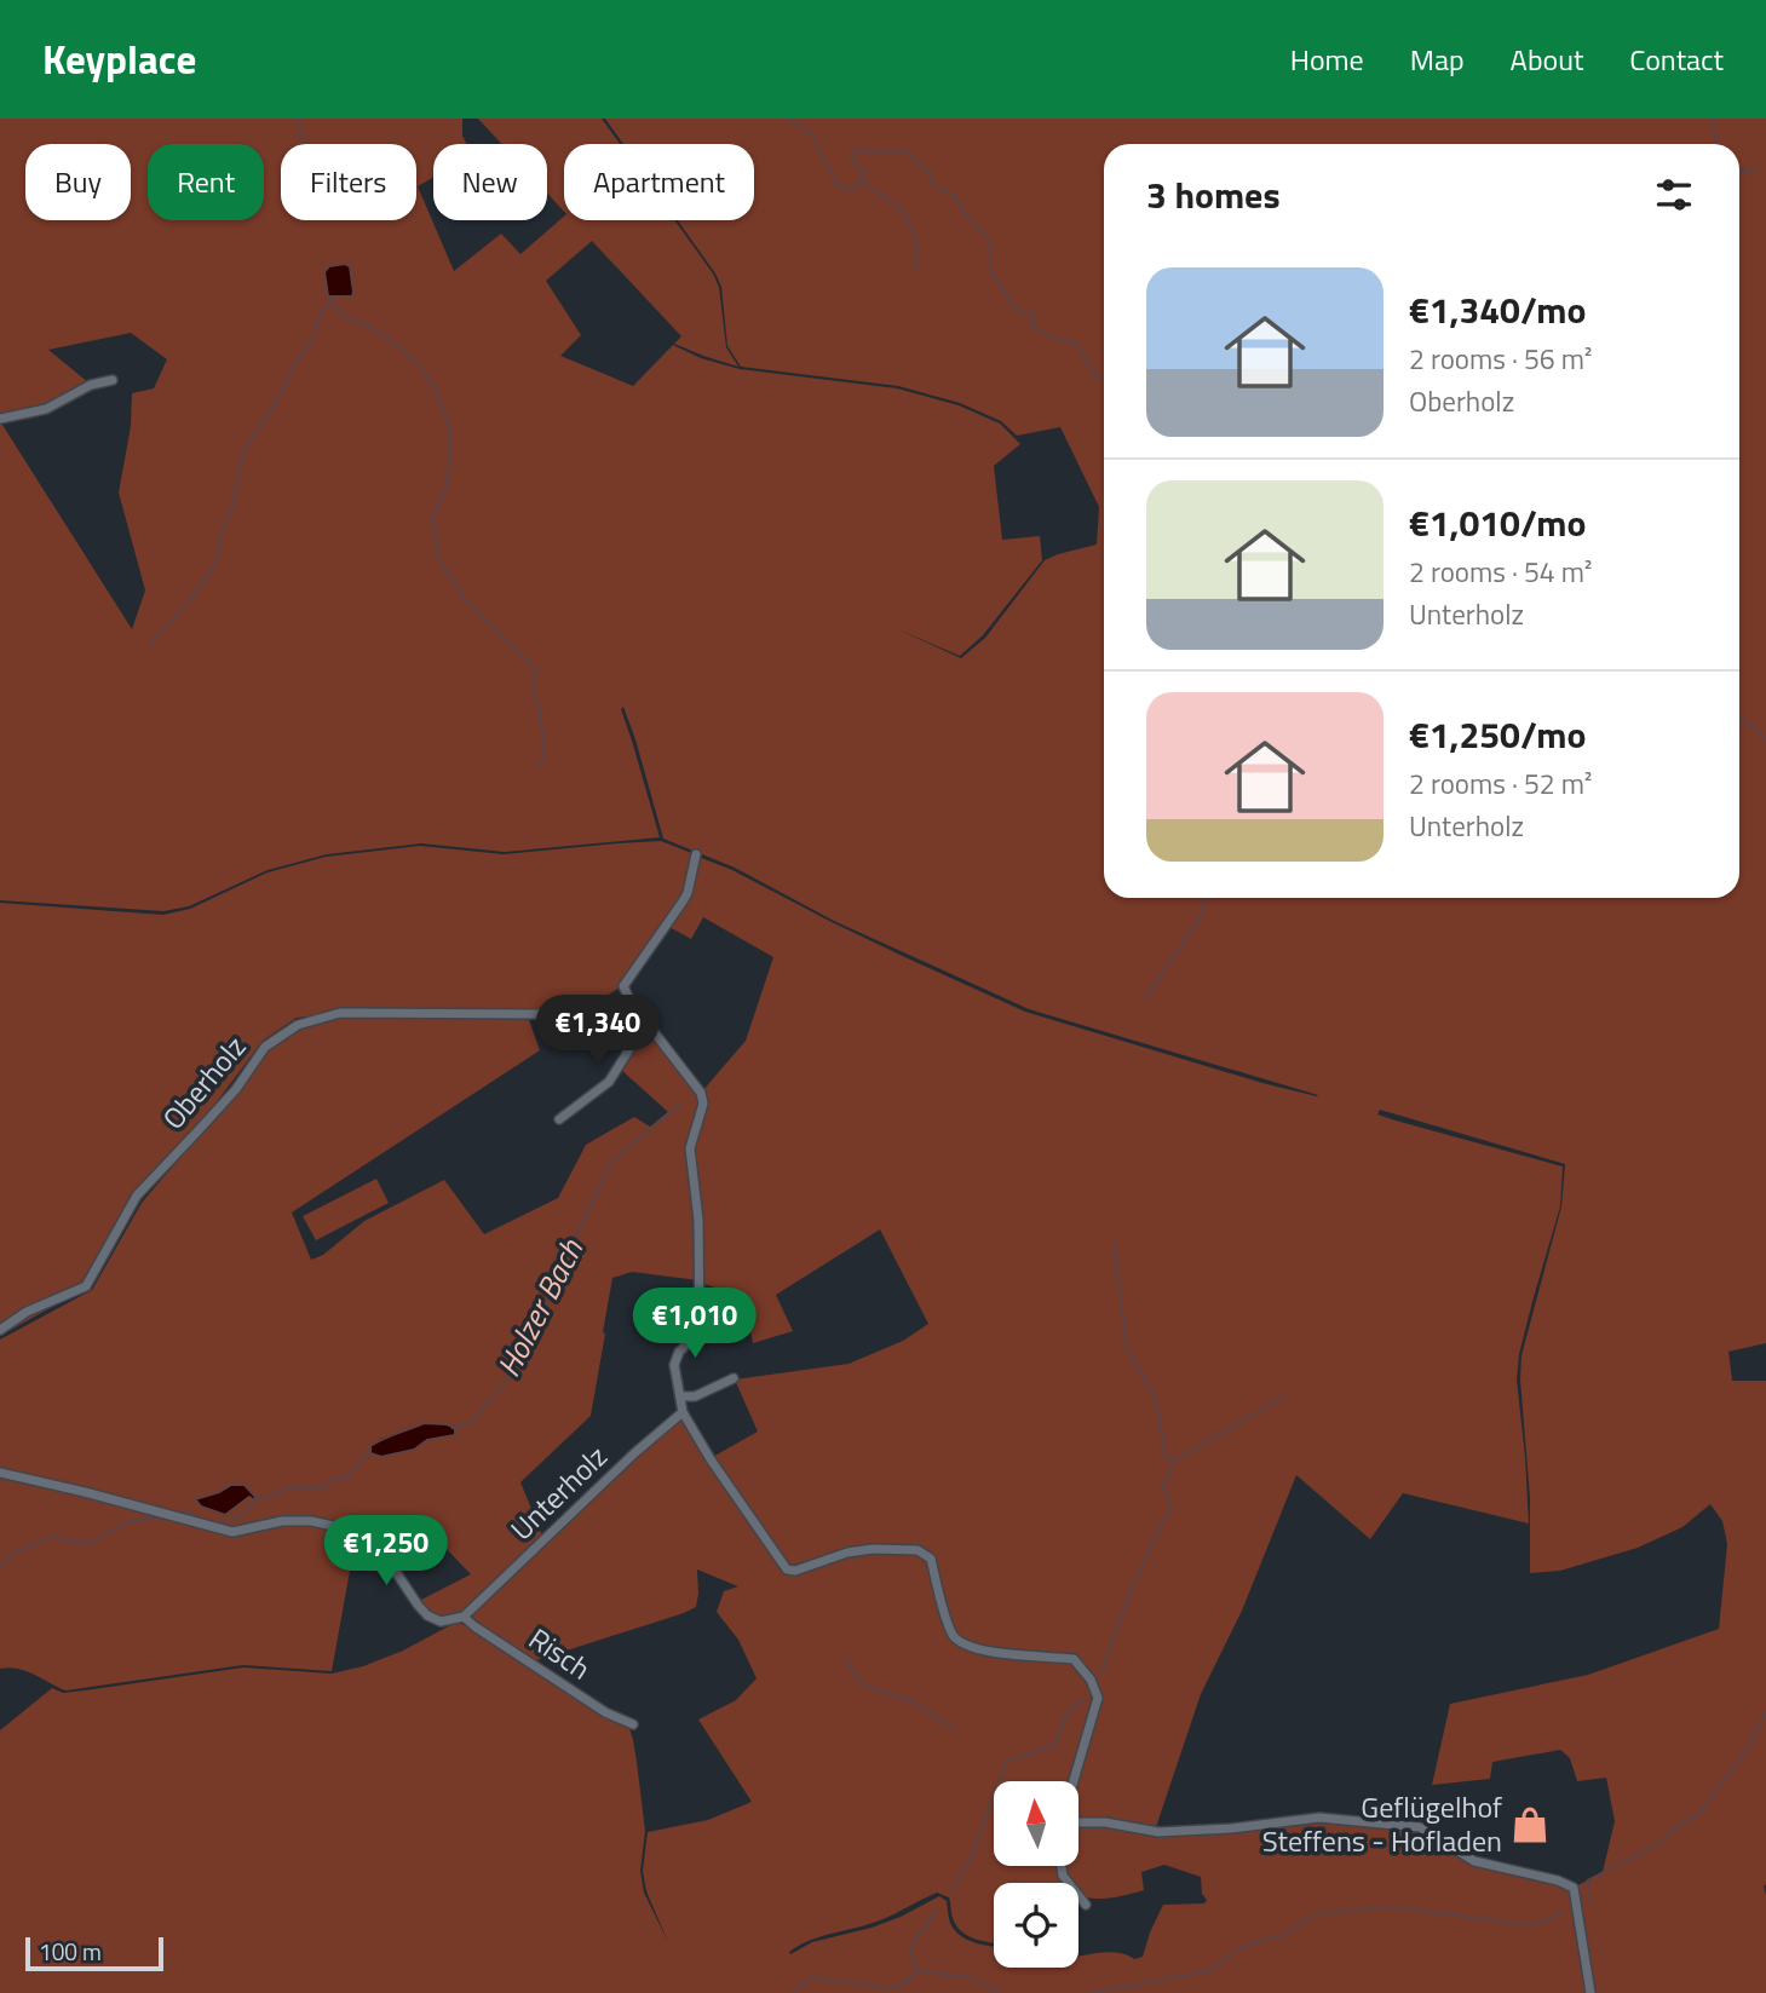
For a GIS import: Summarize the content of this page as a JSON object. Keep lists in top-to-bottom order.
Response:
{
  "streets": {
    "street": ["Oberholz", "Unterholz", "Risch"]
  },
  "crossings": [
    ["Unterholz", "Risch"]
  ],
  "water": ["Holzer Bach"],
  "places": {
    "shop": ["Geflügelhof Steffens - Hofladen"]
  },
  "scale_bar": "100 m",
  "north": "top",
  "page": {
    "header": "Keyplace",
    "nav": [
      "Home",
      "Map",
      "About",
      "Contact"
    ],
    "chip": [
      "Buy",
      "Rent",
      "Filters",
      "New",
      "Apartment"
    ],
    "heading": "3 homes",
    "list": [
      {
        "name": "€1,340/mo",
        "note": "2 rooms · 56 m² · Oberholz"
      },
      {
        "name": "€1,010/mo",
        "note": "2 rooms · 54 m² · Unterholz"
      },
      {
        "name": "€1,250/mo",
        "note": "2 rooms · 52 m² · Unterholz"
      }
    ],
    "price": ["€1,340", "€1,010", "€1,250"],
    "scale": "100 m"
  }
}
